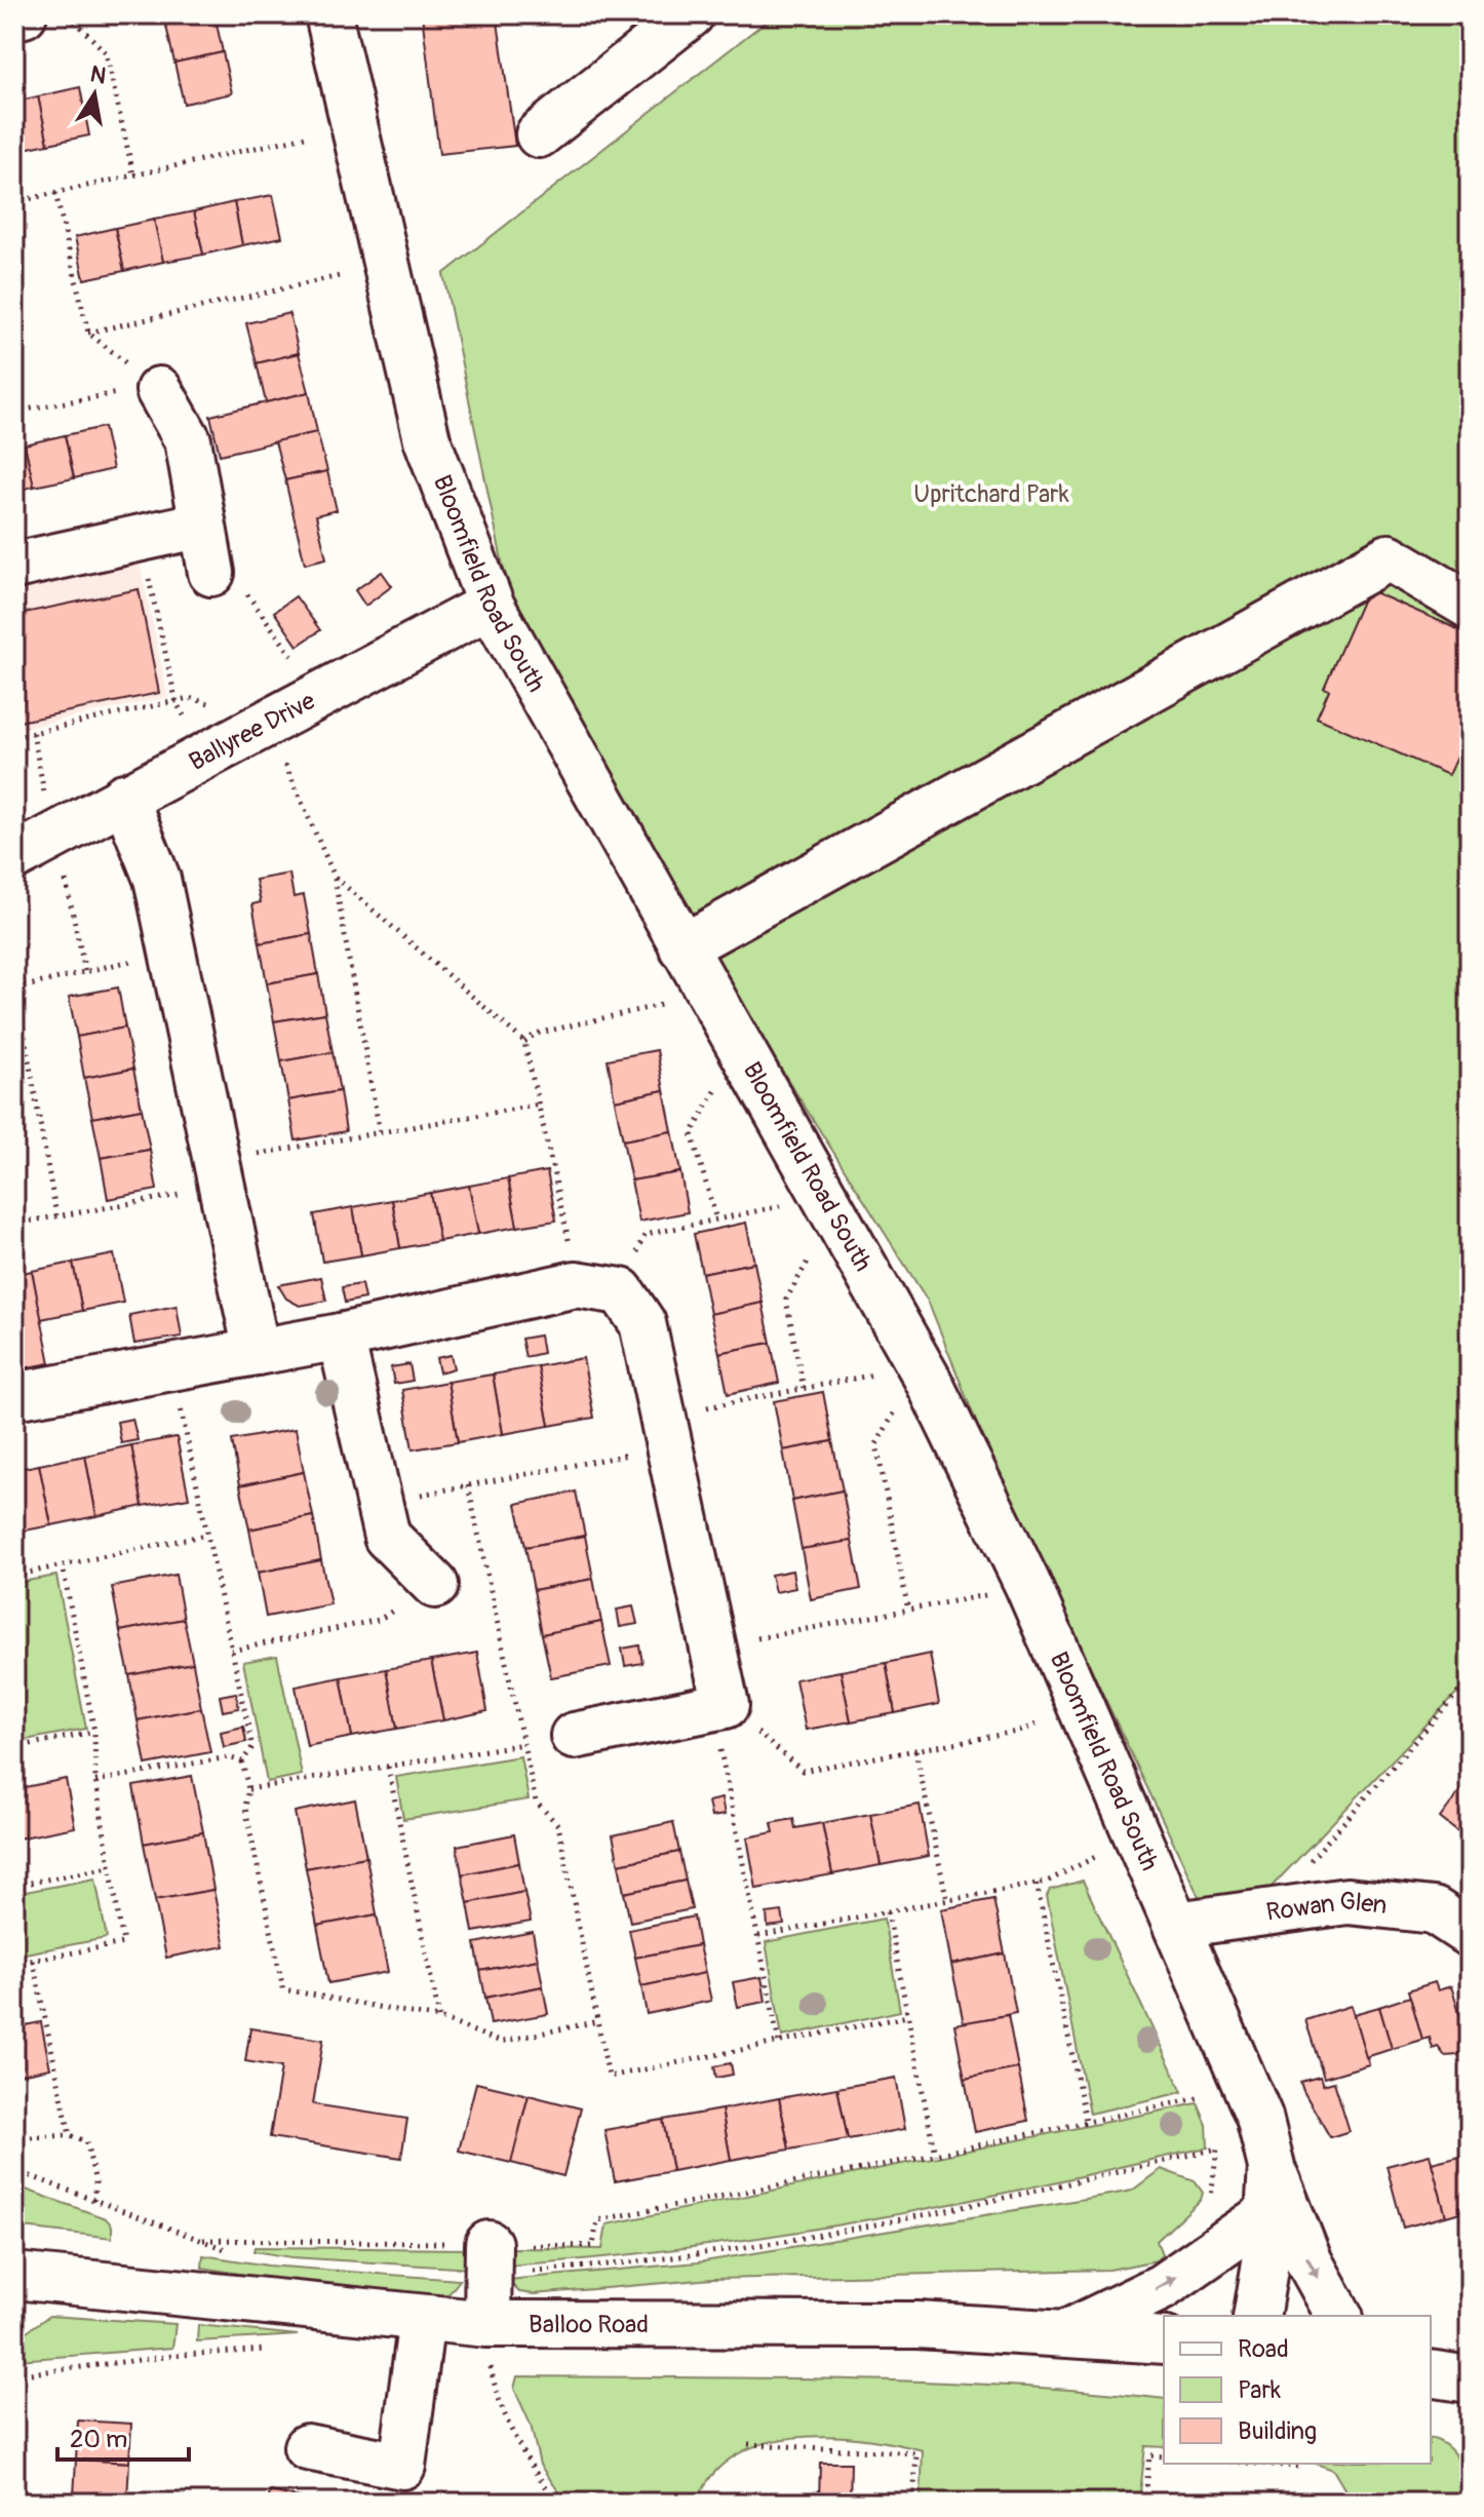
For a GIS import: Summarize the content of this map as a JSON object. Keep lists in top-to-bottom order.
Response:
{
  "streets": {
    "street": [
      "Bloomfield Road South",
      "Ballyree Drive",
      "Rowan Glen",
      "Balloo Road"
    ]
  },
  "crossings": [
    ["Bloomfield Road South", "Ballyree Drive"],
    ["Bloomfield Road South", "Rowan Glen"]
  ],
  "parks": ["Upritchard Park"],
  "legend": ["Road", "Park", "Building"],
  "scale_bar": "20 m",
  "north": "top"
}
